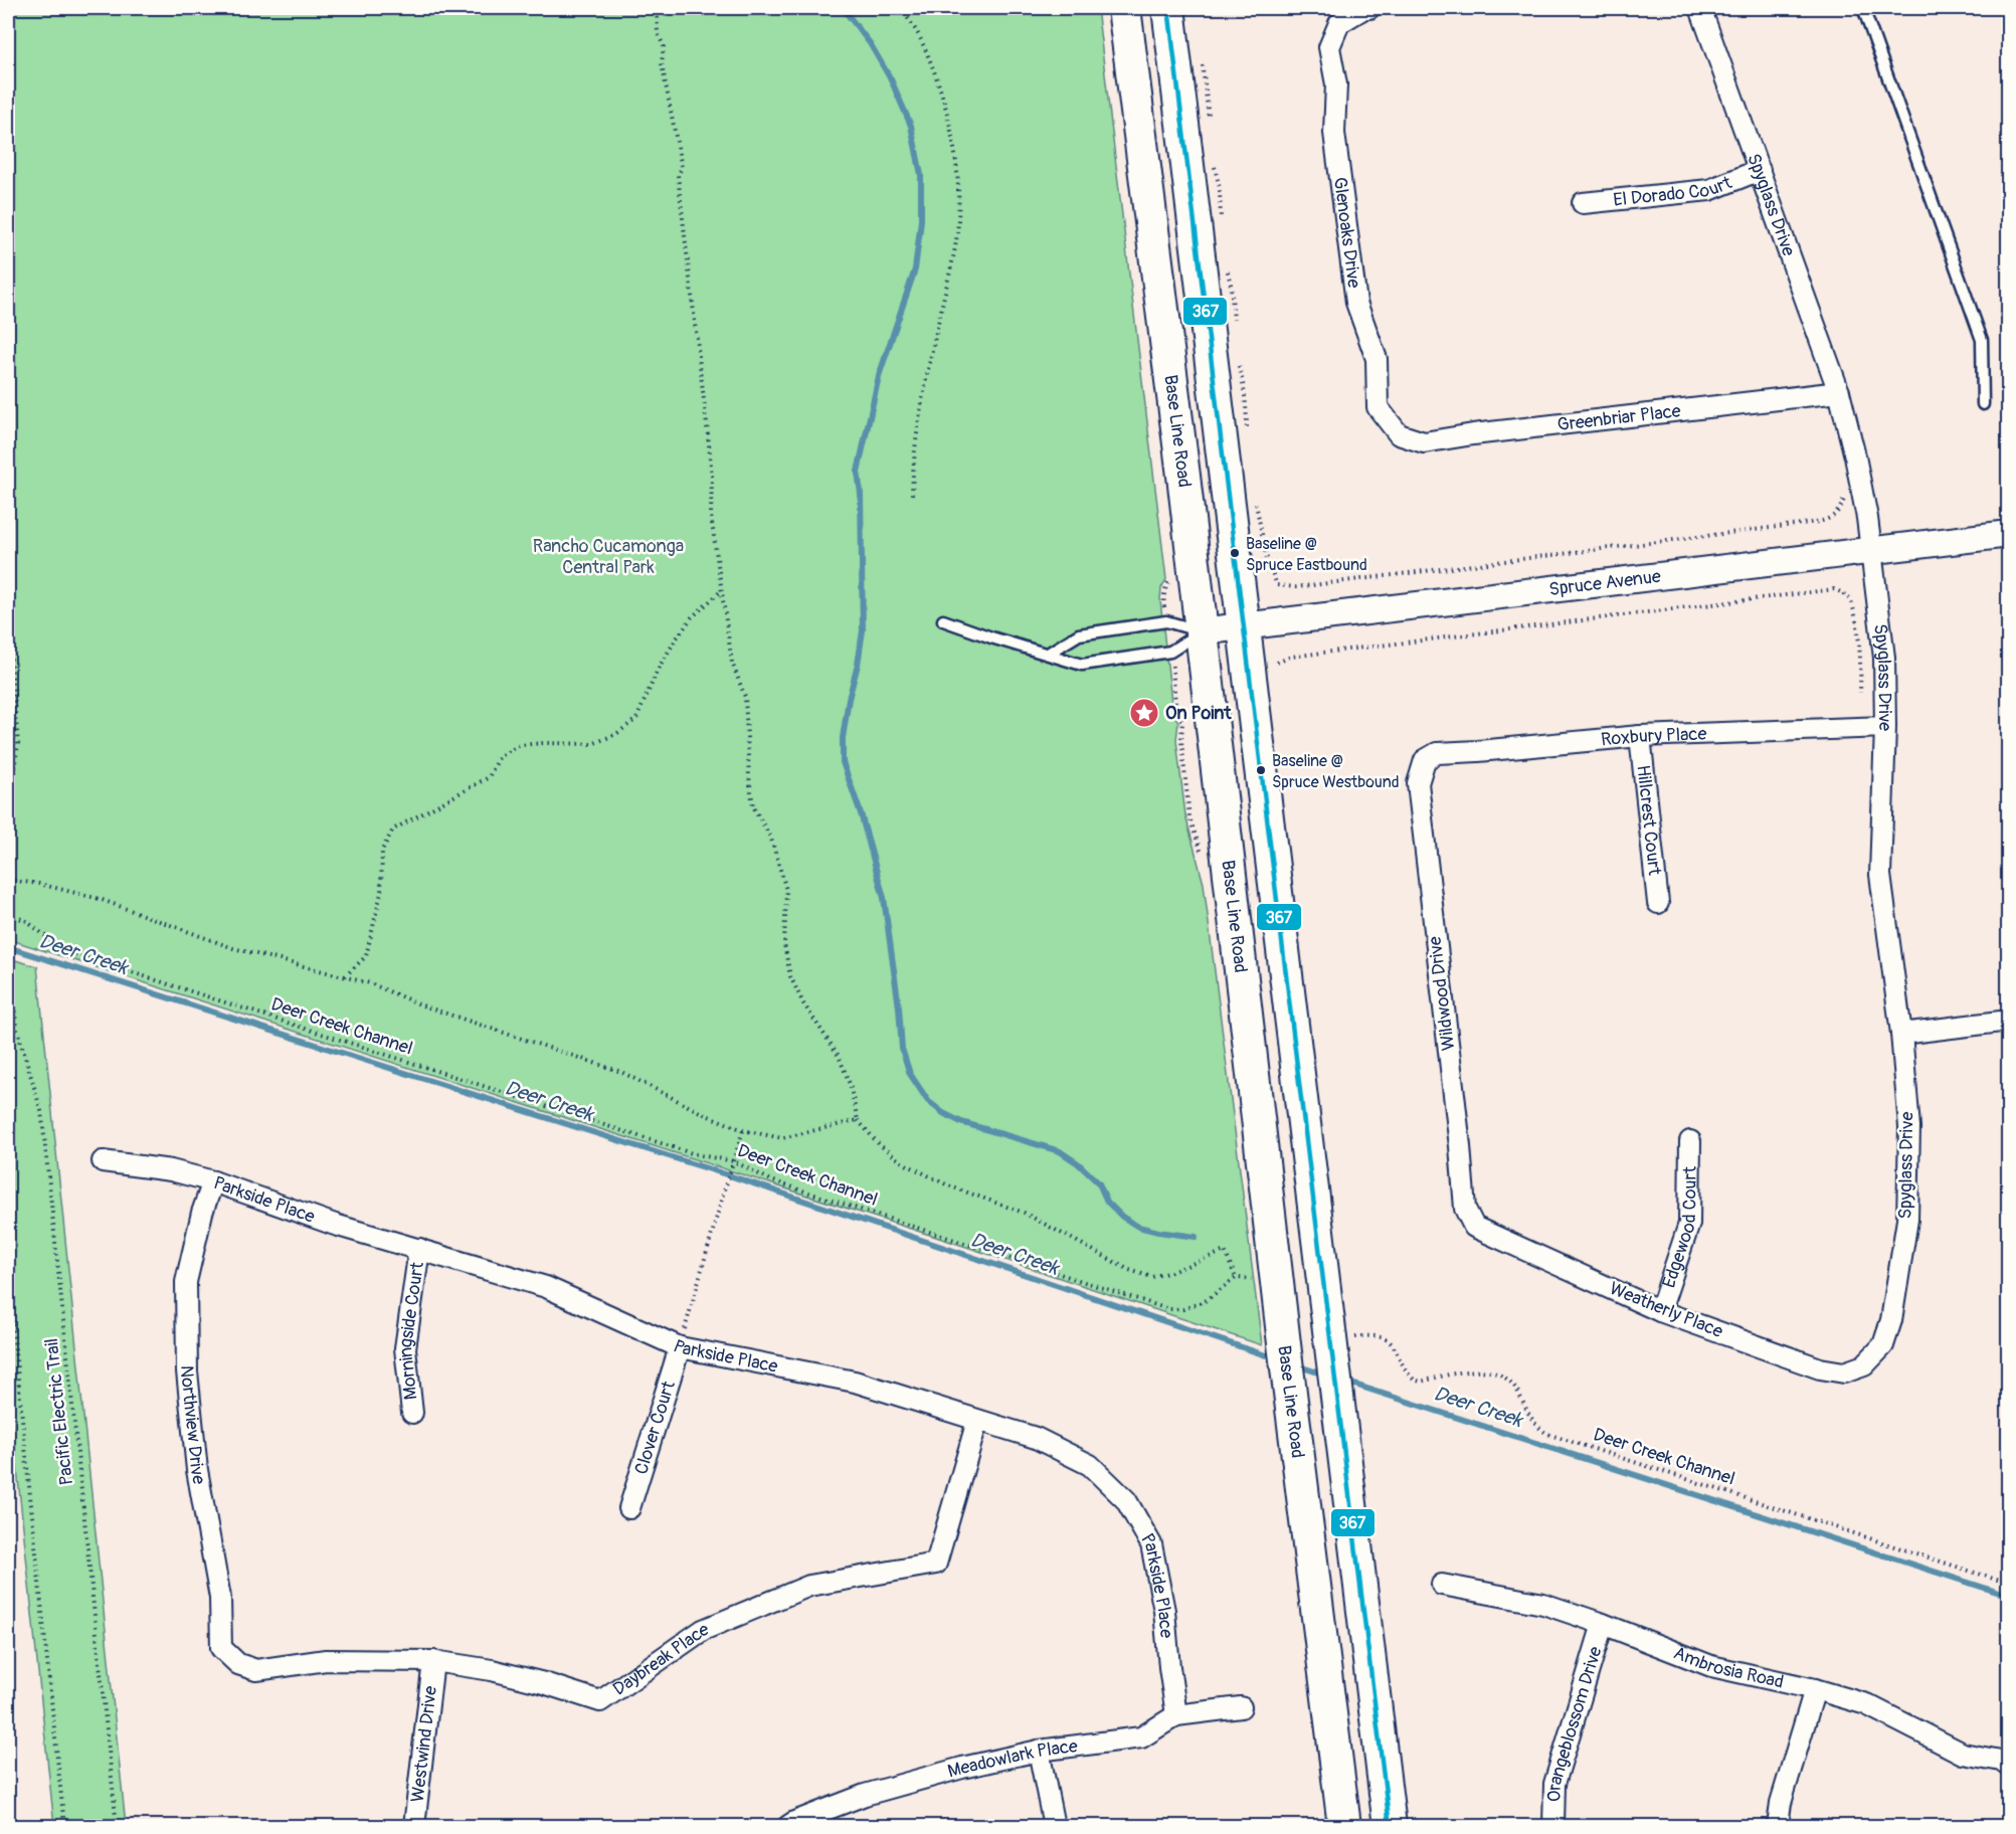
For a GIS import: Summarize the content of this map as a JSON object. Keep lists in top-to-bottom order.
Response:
{
  "streets": {
    "main road": ["Base Line Road"],
    "street": [
      "El Dorado Court",
      "Spyglass Drive",
      "Glenoaks Drive",
      "Greenbriar Place",
      "Spruce Avenue",
      "Roxbury Place",
      "Hillcrest Court",
      "Wildwood Drive",
      "Parkside Place",
      "Edgewood Court",
      "Weatherly Place",
      "Morningside Court",
      "Northview Drive",
      "Clover Court",
      "Daybreak Place",
      "Ambrosia Road",
      "Orangeblossom Drive",
      "Westwind Drive",
      "Meadowlark Place"
    ],
    "path": ["Deer Creek Channel", "Pacific Electric Trail"]
  },
  "crossings": [
    ["El Dorado Court", "Spyglass Drive"],
    ["Spyglass Drive", "Greenbriar Place"],
    ["Spyglass Drive", "Spruce Avenue"],
    ["Spyglass Drive", "Roxbury Place"],
    ["Spyglass Drive", "Weatherly Place"],
    ["Glenoaks Drive", "Greenbriar Place"],
    ["Base Line Road", "Spruce Avenue"],
    ["Roxbury Place", "Hillcrest Court"],
    ["Roxbury Place", "Wildwood Drive"],
    ["Wildwood Drive", "Weatherly Place"],
    ["Parkside Place", "Morningside Court"],
    ["Parkside Place", "Northview Drive"],
    ["Parkside Place", "Clover Court"],
    ["Parkside Place", "Daybreak Place"],
    ["Parkside Place", "Meadowlark Place"],
    ["Edgewood Court", "Weatherly Place"],
    ["Northview Drive", "Daybreak Place"],
    ["Daybreak Place", "Westwind Drive"],
    ["Ambrosia Road", "Orangeblossom Drive"]
  ],
  "water": ["Deer Creek"],
  "parks": ["Rancho Cucamonga Central Park"],
  "places": {
    "other": ["Baseline @ Spruce Eastbound", "Baseline @ Spruce Westbound"],
    "place": ["On Point"]
  },
  "lines": ["transit line 367"]
}
